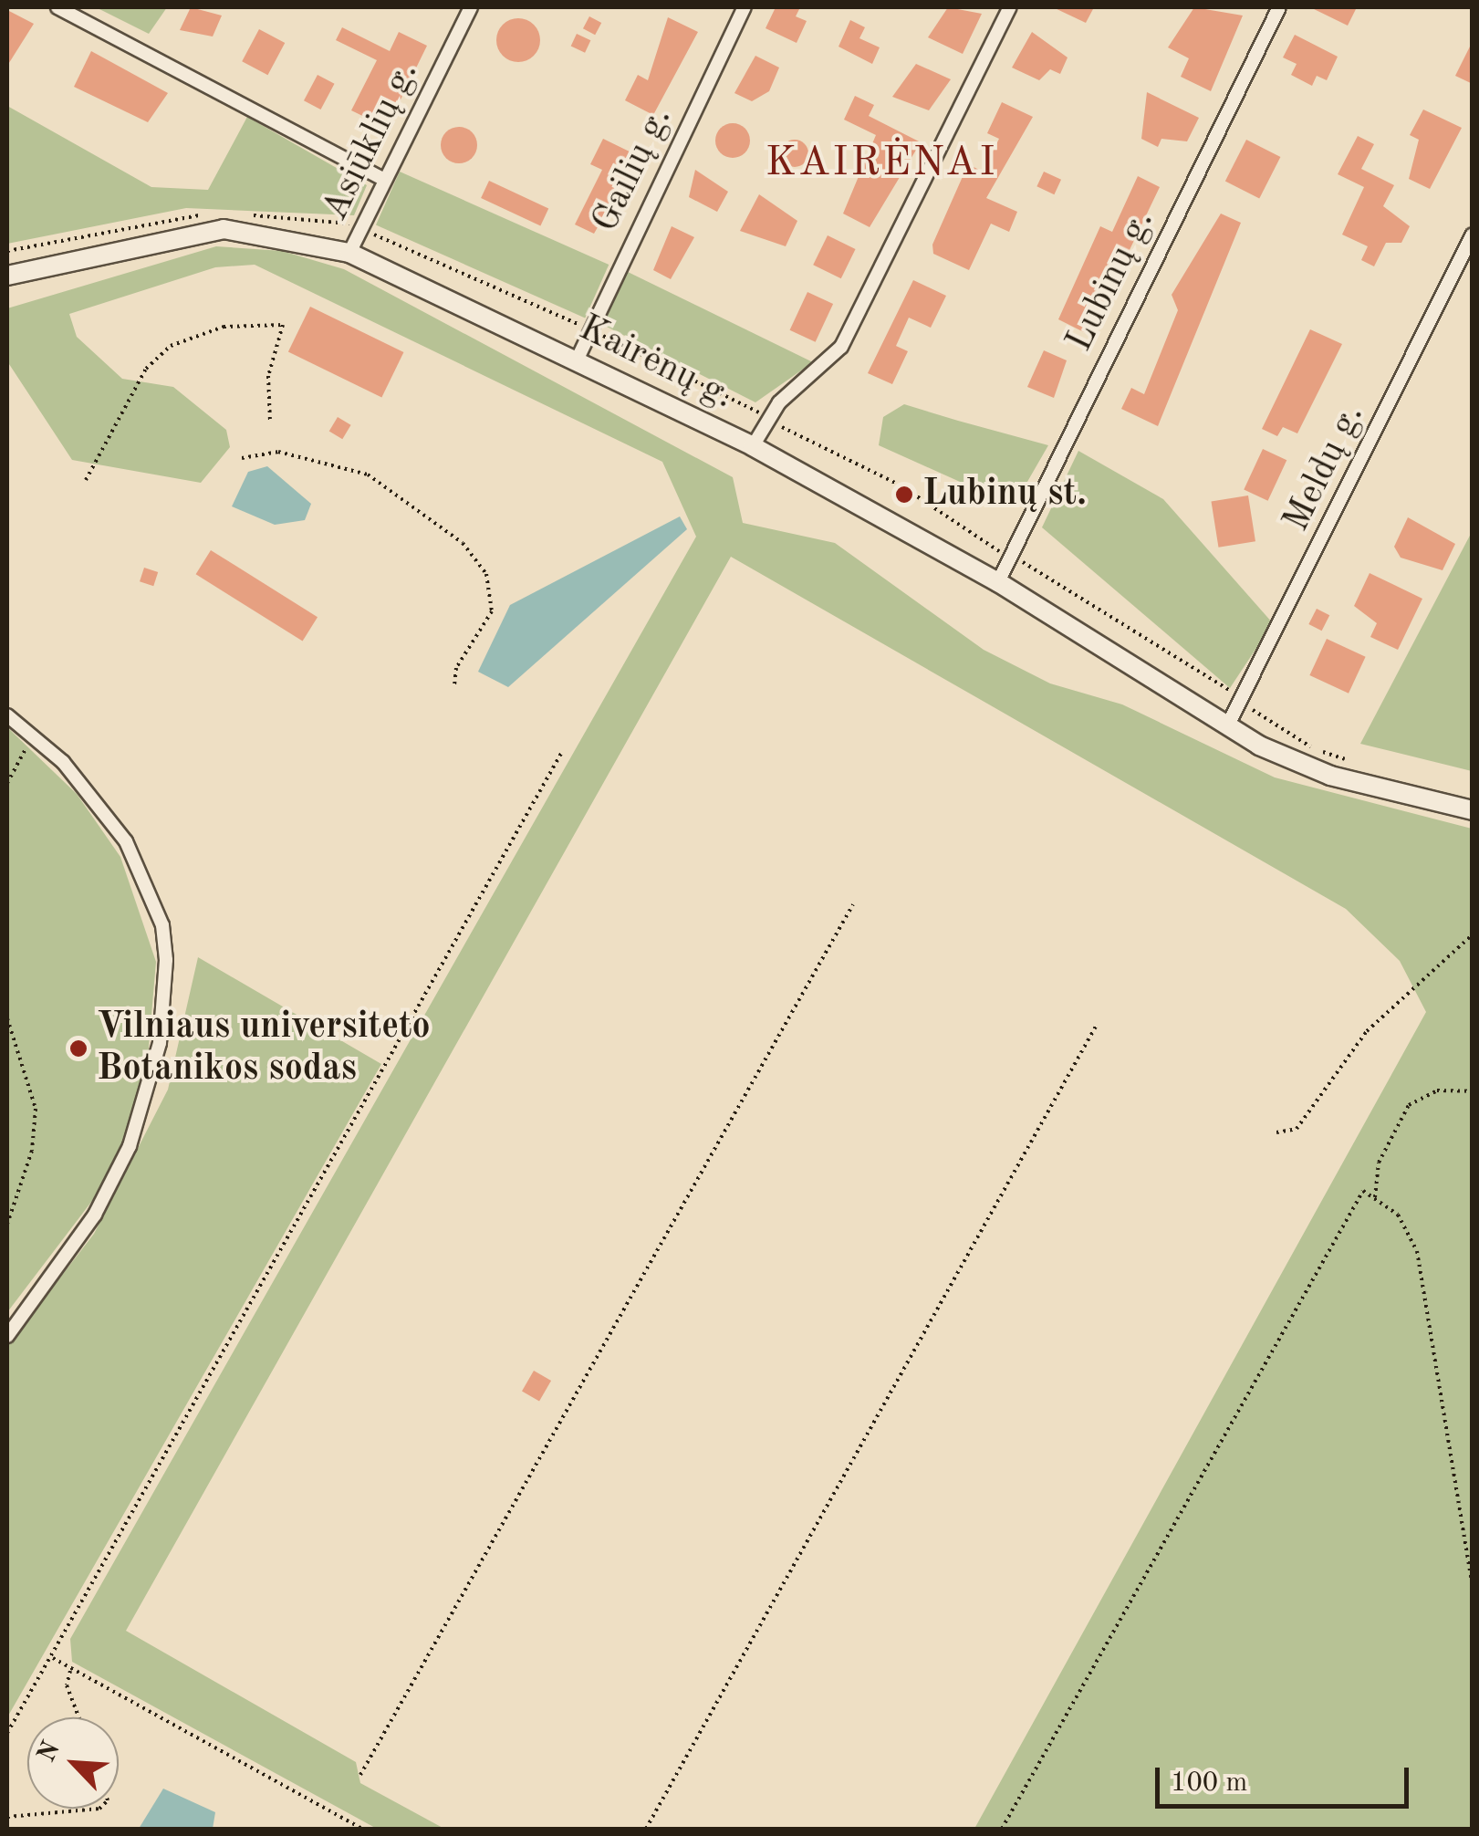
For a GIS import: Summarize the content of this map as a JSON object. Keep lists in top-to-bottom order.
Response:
{
  "streets": {
    "main road": ["Kairėnų g."],
    "street": [
      "Asiūklių g.",
      "Gailių g.",
      "Lubinų g.",
      "Meldų g."
    ]
  },
  "crossings": [
    ["Asiūklių g.", "Kairėnų g."],
    ["Gailių g.", "Kairėnų g."],
    ["Lubinų g.", "Kairėnų g."],
    ["Kairėnų g.", "Meldų g."]
  ],
  "districts": ["KAIRĖNAI"],
  "places": ["Lubinų st.", "Vilniaus universiteto Botanikos sodas"],
  "scale_bar": "100 m",
  "north": "top left"
}
